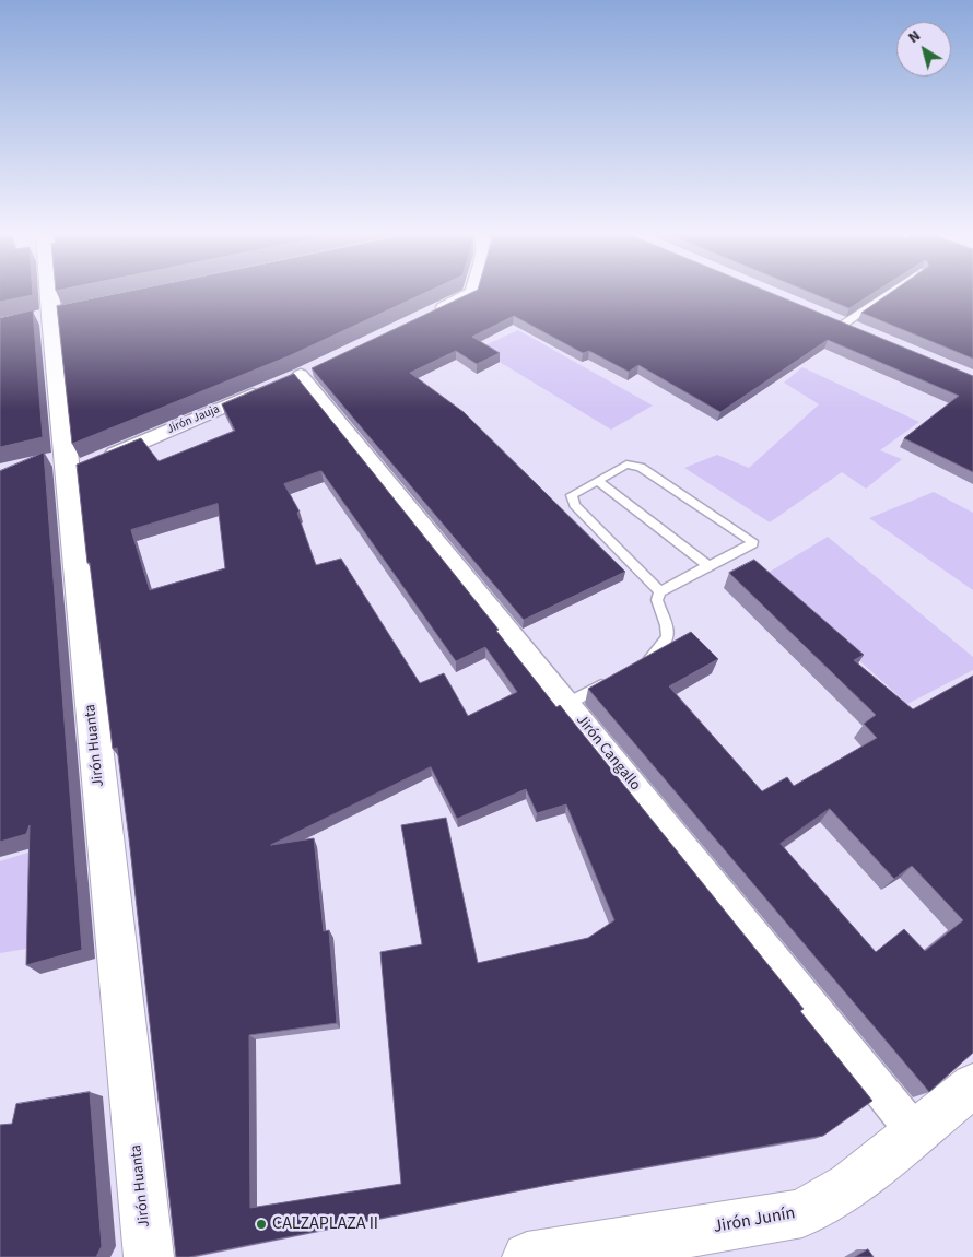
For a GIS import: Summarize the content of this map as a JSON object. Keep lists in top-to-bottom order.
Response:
{
  "streets": {
    "street": [
      "Jirón Jauja",
      "Jirón Huanta",
      "Jirón Cangallo",
      "Jirón Junín"
    ]
  },
  "crossings": [
    ["Jirón Jauja", "Jirón Huanta"],
    ["Jirón Jauja", "Jirón Cangallo"],
    ["Jirón Cangallo", "Jirón Junín"]
  ],
  "places": ["CALZAPLAZA II"],
  "north": "top left"
}
